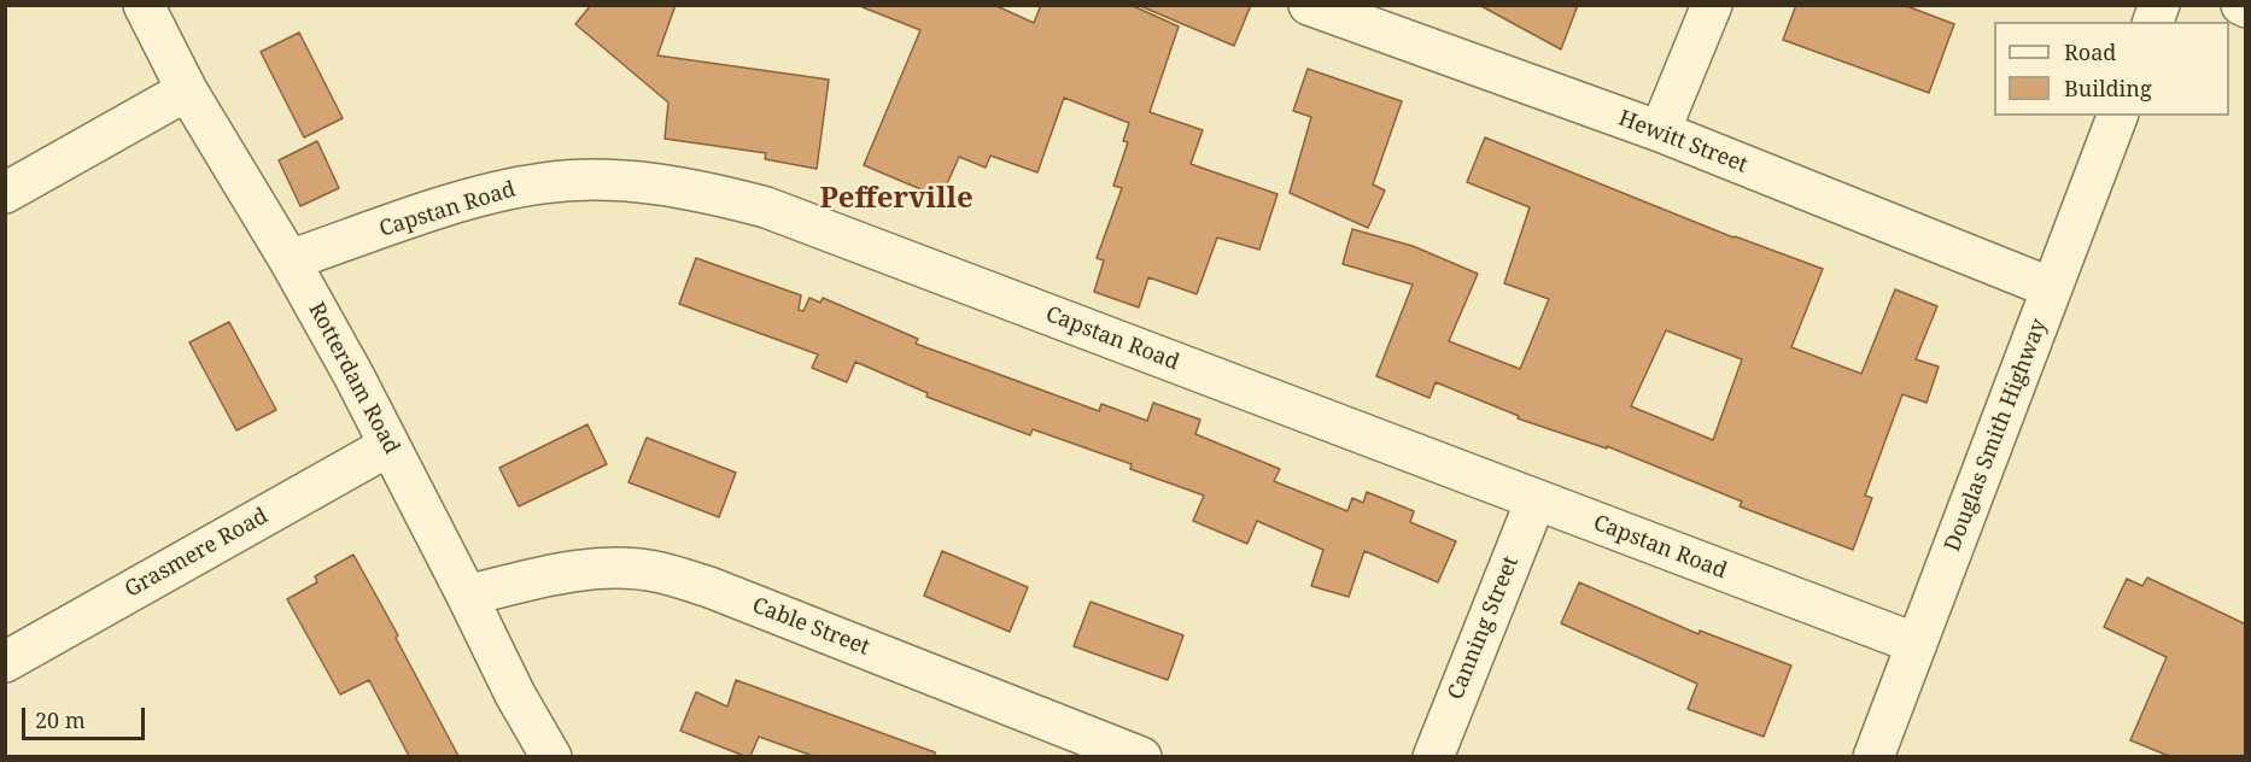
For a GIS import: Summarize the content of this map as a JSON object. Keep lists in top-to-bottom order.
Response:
{
  "streets": {
    "street": [
      "Hewitt Street",
      "Capstan Road",
      "Rotterdam Road",
      "Douglas Smith Highway",
      "Grasmere Road",
      "Cable Street",
      "Canning Street"
    ]
  },
  "crossings": [
    ["Hewitt Street", "Douglas Smith Highway"],
    ["Capstan Road", "Rotterdam Road"],
    ["Capstan Road", "Douglas Smith Highway"],
    ["Capstan Road", "Canning Street"],
    ["Rotterdam Road", "Grasmere Road"],
    ["Rotterdam Road", "Cable Street"]
  ],
  "districts": ["Pefferville"],
  "legend": ["Road", "Building"],
  "scale_bar": "20 m"
}
